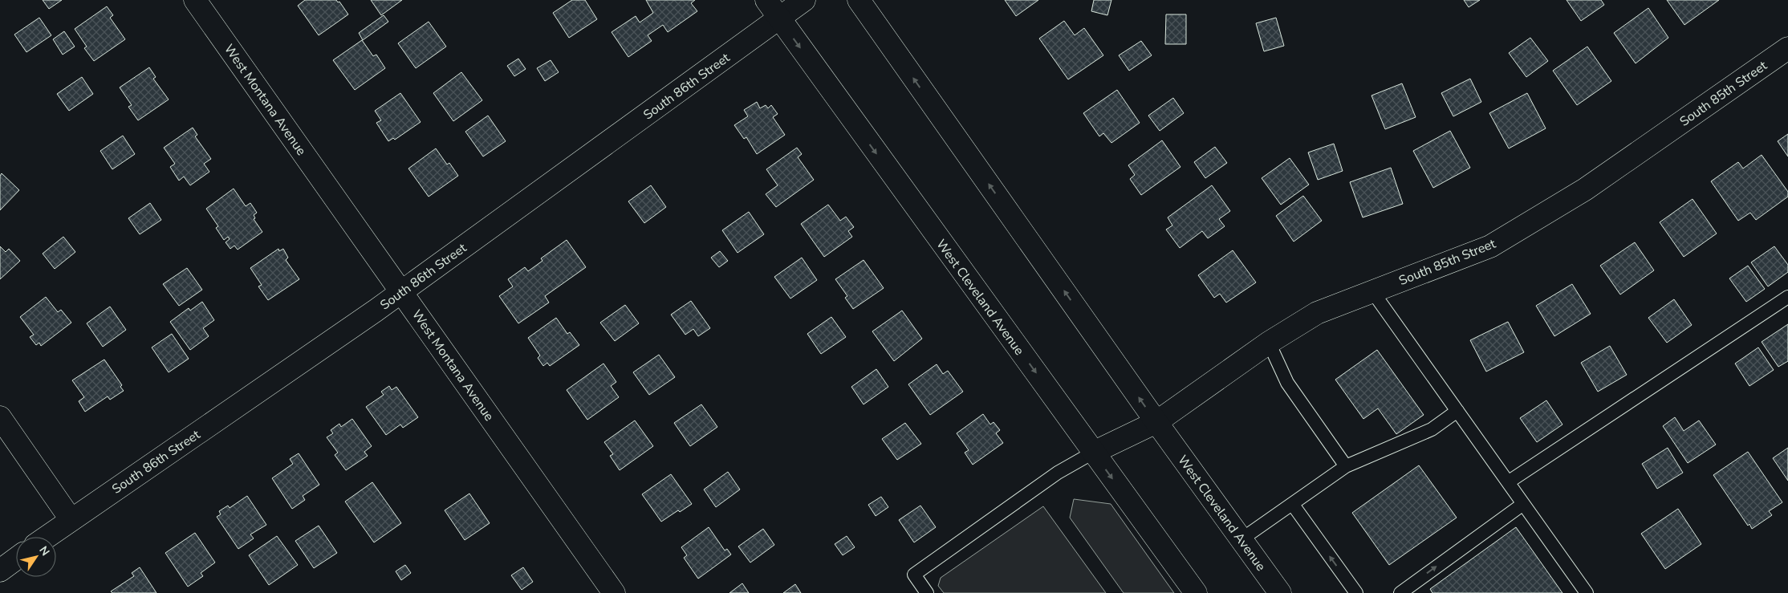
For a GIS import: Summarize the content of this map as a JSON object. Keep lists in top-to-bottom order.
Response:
{
  "streets": {
    "street": [
      "South 86th Street",
      "South 85th Street",
      "West Montana Avenue",
      "West Cleveland Avenue"
    ]
  },
  "crossings": [
    ["South 86th Street", "West Montana Avenue"],
    ["South 86th Street", "West Cleveland Avenue"],
    ["South 85th Street", "West Cleveland Avenue"]
  ],
  "north": "top right"
}
